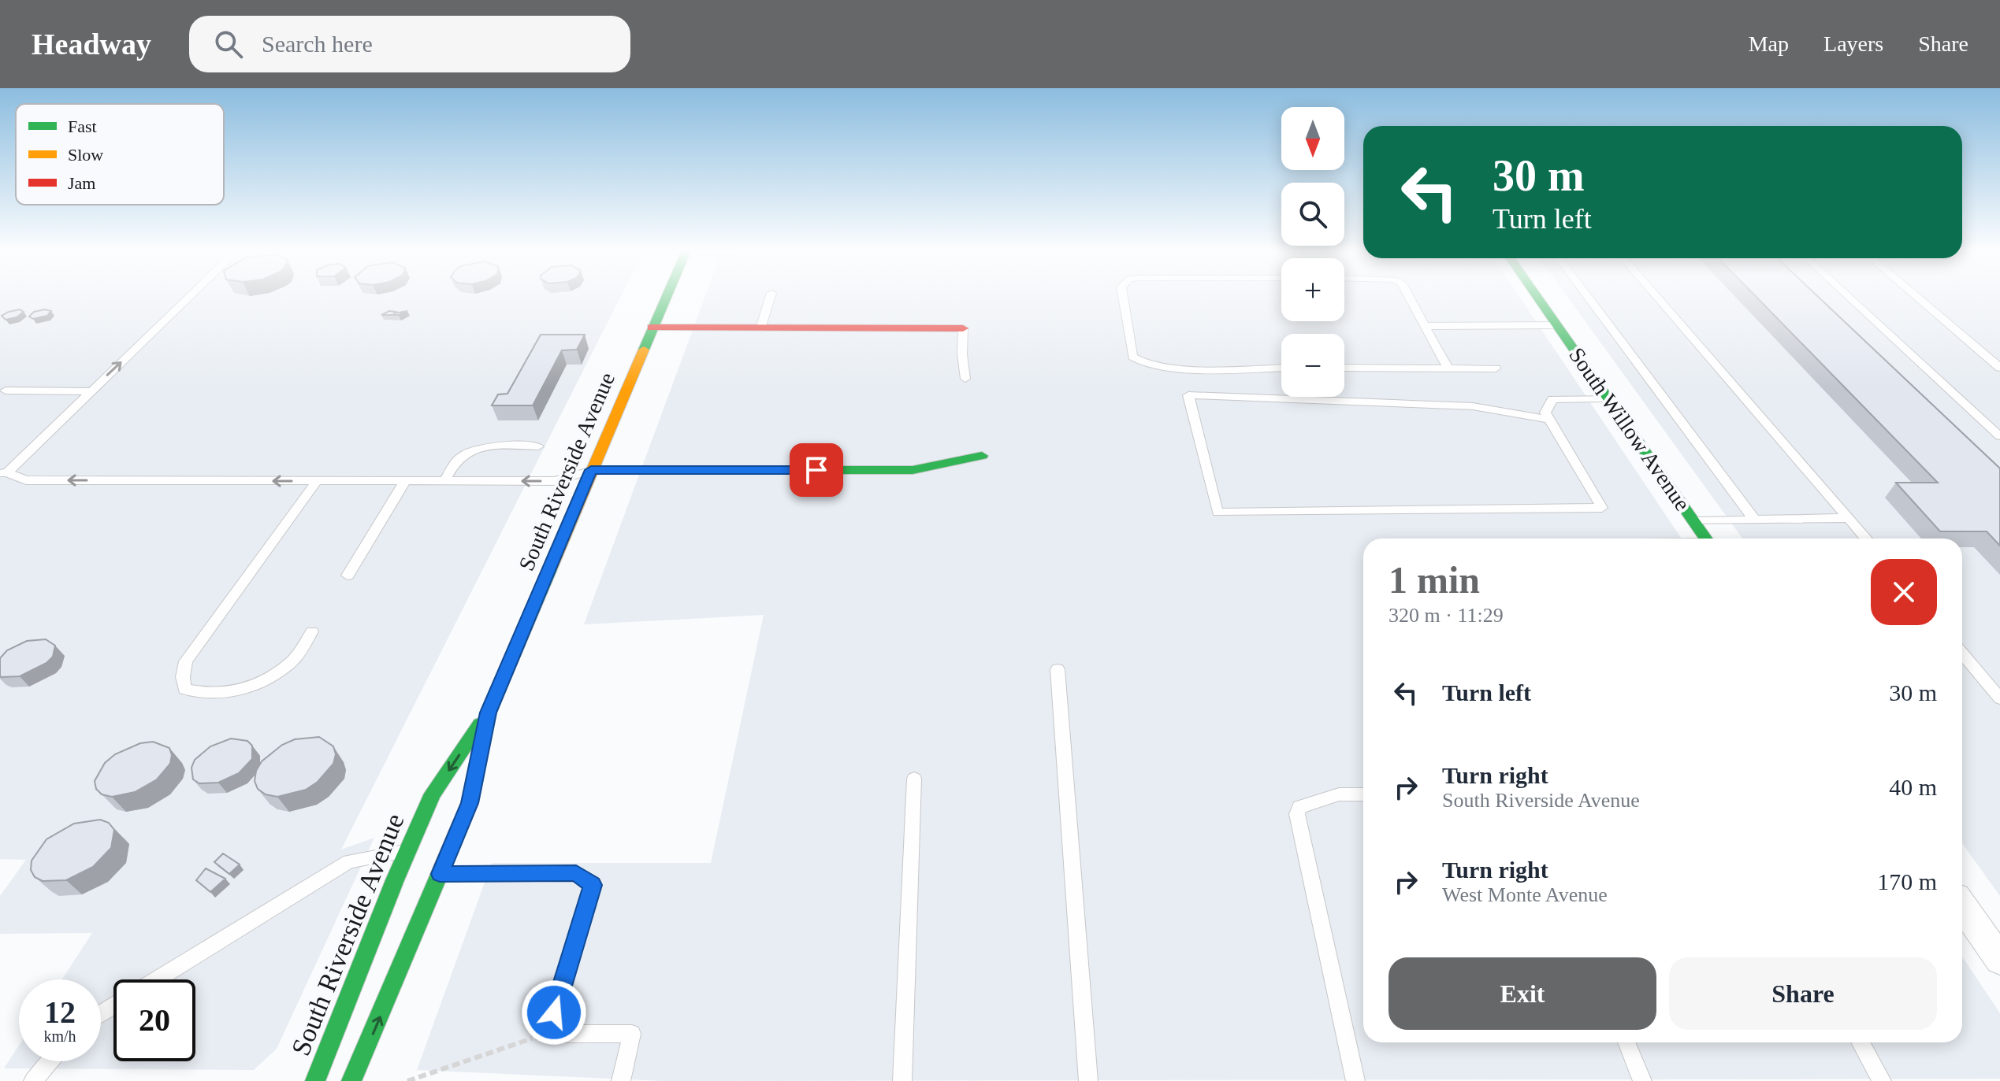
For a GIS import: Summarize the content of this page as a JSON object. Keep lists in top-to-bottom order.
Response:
{
  "streets": {
    "main road": ["South Willow Avenue", "South Riverside Avenue"]
  },
  "legend": ["Fast", "Slow", "Jam"],
  "north": "bottom",
  "page": {
    "header": "Headway",
    "search": "Search here",
    "nav": ["Map", "Layers", "Share"],
    "map_buttons": ["+", "−"],
    "turn": ["30 m", "Turn left"],
    "heading": ["1 min", "320 m · 11:29"],
    "list": [
      {
        "name": "Turn left",
        "value": "30 m"
      },
      {
        "name": "Turn right",
        "note": "South Riverside Avenue",
        "value": "40 m"
      },
      {
        "name": "Turn right",
        "note": "West Monte Avenue",
        "value": "170 m"
      }
    ],
    "buttons": ["Exit", "Share"],
    "speed": "12 km/h",
    "limit": "20"
  }
}
